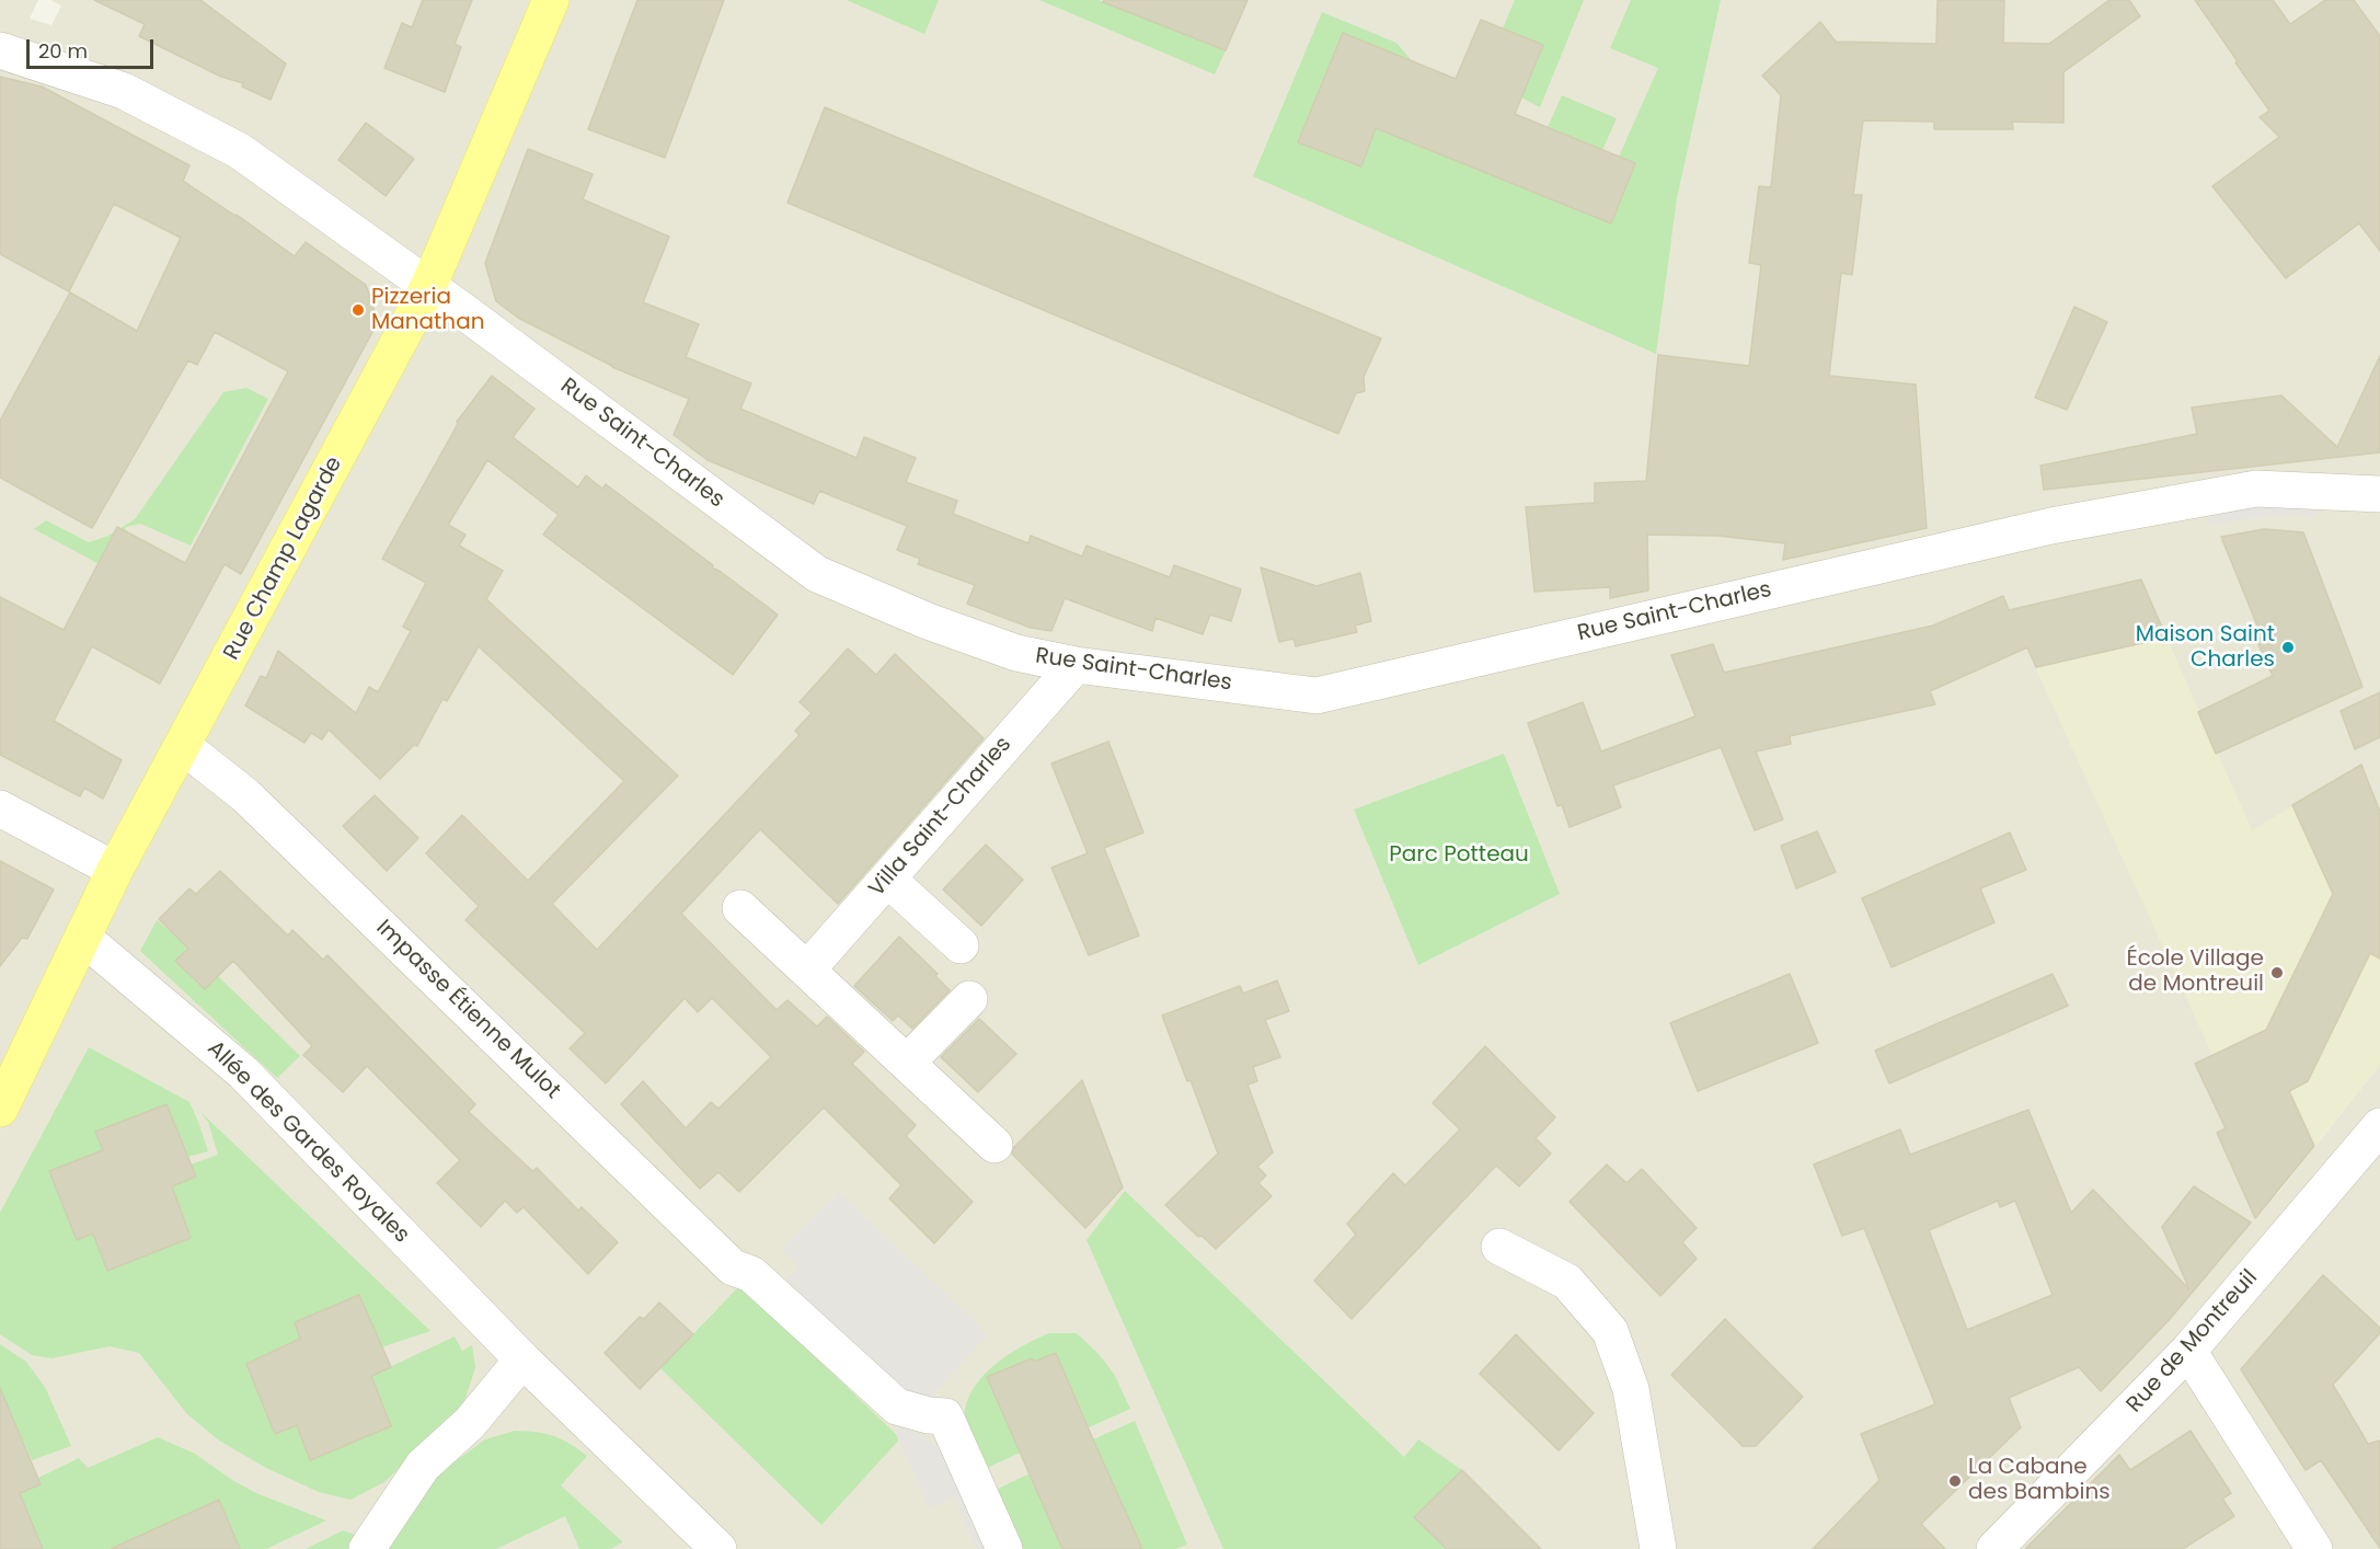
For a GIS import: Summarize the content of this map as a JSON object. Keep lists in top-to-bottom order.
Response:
{
  "streets": {
    "main road": ["Rue Champ Lagarde"],
    "street": [
      "Rue Saint-Charles",
      "Villa Saint-Charles",
      "Impasse Étienne Mulot",
      "Allée des Gardes Royales",
      "Rue de Montreuil"
    ]
  },
  "crossings": [
    ["Rue Saint-Charles", "Rue Champ Lagarde"],
    ["Rue Saint-Charles", "Villa Saint-Charles"],
    ["Rue Champ Lagarde", "Impasse Étienne Mulot"],
    ["Rue Champ Lagarde", "Allée des Gardes Royales"]
  ],
  "parks": ["Parc Potteau"],
  "places": [
    "Pizzeria Manathan",
    "Maison Saint Charles",
    "École Village de Montreuil",
    "La Cabane des Bambins"
  ],
  "scale_bar": "20 m"
}
